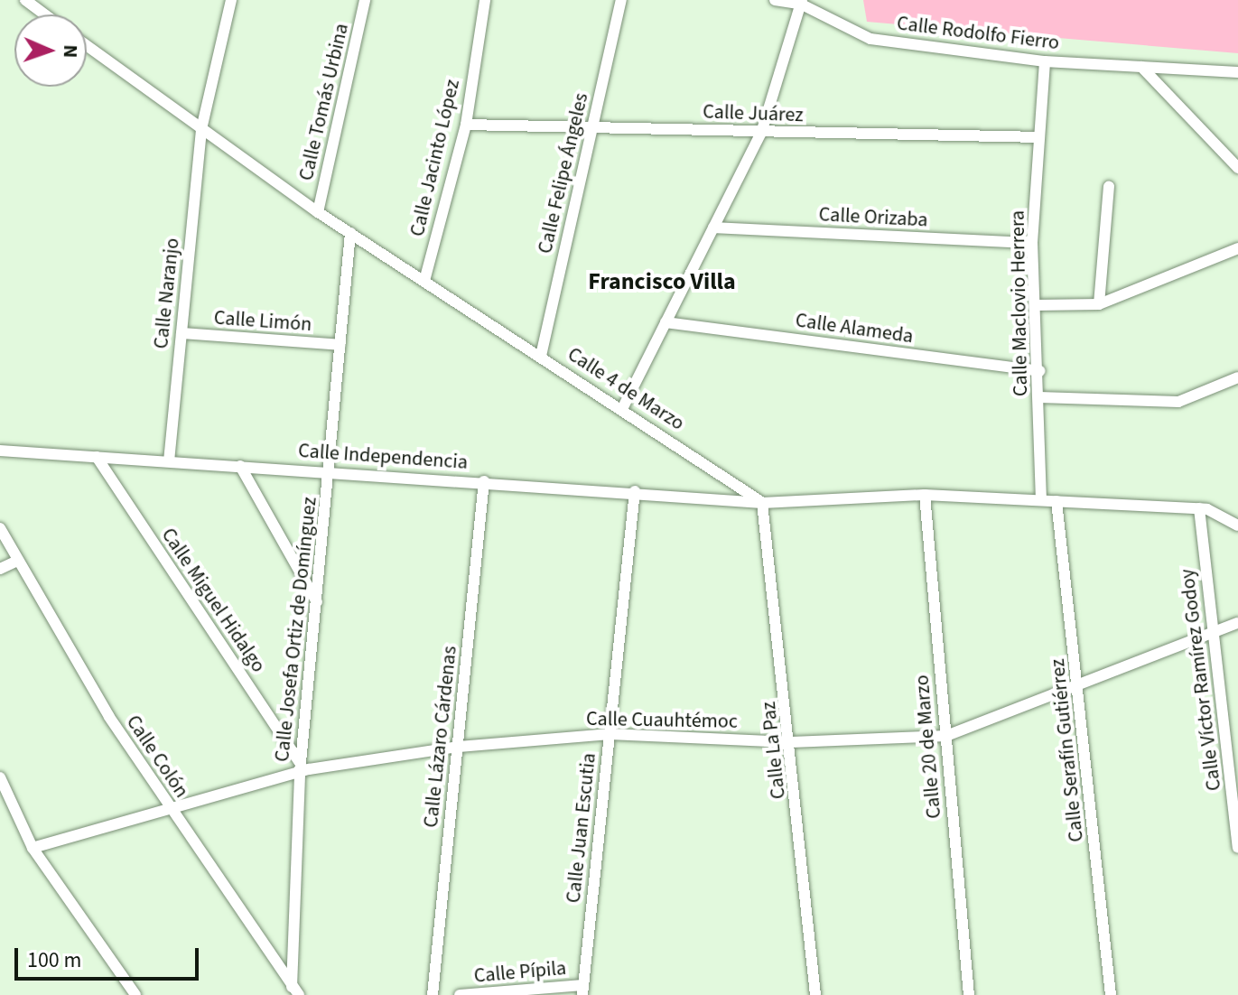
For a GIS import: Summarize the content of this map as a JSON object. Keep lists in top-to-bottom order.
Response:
{
  "streets": {
    "street": [
      "Calle Rodolfo Fierro",
      "Calle Tomás Urbina",
      "Calle Juárez",
      "Calle Jacinto López",
      "Calle Felipe Ángeles",
      "Calle Orizaba",
      "Calle Naranjo",
      "Calle Maclovio Herrera",
      "Calle Limón",
      "Calle Alameda",
      "Calle 4 de Marzo",
      "Calle Independencia",
      "Calle Miguel Hidalgo",
      "Calle Josefa Ortiz de Domínguez",
      "Calle Víctor Ramírez Godoy",
      "Calle Cuauhtémoc",
      "Calle Lázaro Cárdenas",
      "Calle 20 de Marzo",
      "Calle La Paz",
      "Calle Serafín Gutiérrez",
      "Calle Colón",
      "Calle Juan Escutia",
      "Calle Pípila"
    ]
  },
  "crossings": [
    ["Calle Rodolfo Fierro", "Calle Maclovio Herrera"],
    ["Calle Tomás Urbina", "Calle 4 de Marzo"],
    ["Calle Juárez", "Calle Jacinto López"],
    ["Calle Juárez", "Calle Felipe Ángeles"],
    ["Calle Juárez", "Calle Maclovio Herrera"],
    ["Calle Jacinto López", "Calle 4 de Marzo"],
    ["Calle Felipe Ángeles", "Calle 4 de Marzo"],
    ["Calle Orizaba", "Calle Maclovio Herrera"],
    ["Calle Naranjo", "Calle Limón"],
    ["Calle Naranjo", "Calle 4 de Marzo"],
    ["Calle Naranjo", "Calle Independencia"],
    ["Calle Maclovio Herrera", "Calle Alameda"],
    ["Calle Limón", "Calle Josefa Ortiz de Domínguez"],
    ["Calle 4 de Marzo", "Calle Independencia"],
    ["Calle 4 de Marzo", "Calle Josefa Ortiz de Domínguez"],
    ["Calle 4 de Marzo", "Calle La Paz"],
    ["Calle Independencia", "Calle Miguel Hidalgo"],
    ["Calle Independencia", "Calle Josefa Ortiz de Domínguez"],
    ["Calle Independencia", "Calle Lázaro Cárdenas"],
    ["Calle Independencia", "Calle La Paz"],
    ["Calle Independencia", "Calle Juan Escutia"],
    ["Calle Miguel Hidalgo", "Calle Josefa Ortiz de Domínguez"],
    ["Calle Miguel Hidalgo", "Calle Cuauhtémoc"],
    ["Calle Josefa Ortiz de Domínguez", "Calle Cuauhtémoc"],
    ["Calle Josefa Ortiz de Domínguez", "Calle Colón"],
    ["Calle Víctor Ramírez Godoy", "Calle Cuauhtémoc"],
    ["Calle Cuauhtémoc", "Calle Lázaro Cárdenas"],
    ["Calle Cuauhtémoc", "Calle 20 de Marzo"],
    ["Calle Cuauhtémoc", "Calle La Paz"],
    ["Calle Cuauhtémoc", "Calle Serafín Gutiérrez"],
    ["Calle Cuauhtémoc", "Calle Colón"],
    ["Calle Cuauhtémoc", "Calle Juan Escutia"],
    ["Calle Juan Escutia", "Calle Pípila"]
  ],
  "districts": ["Francisco Villa"],
  "scale_bar": "100 m",
  "north": "right"
}
